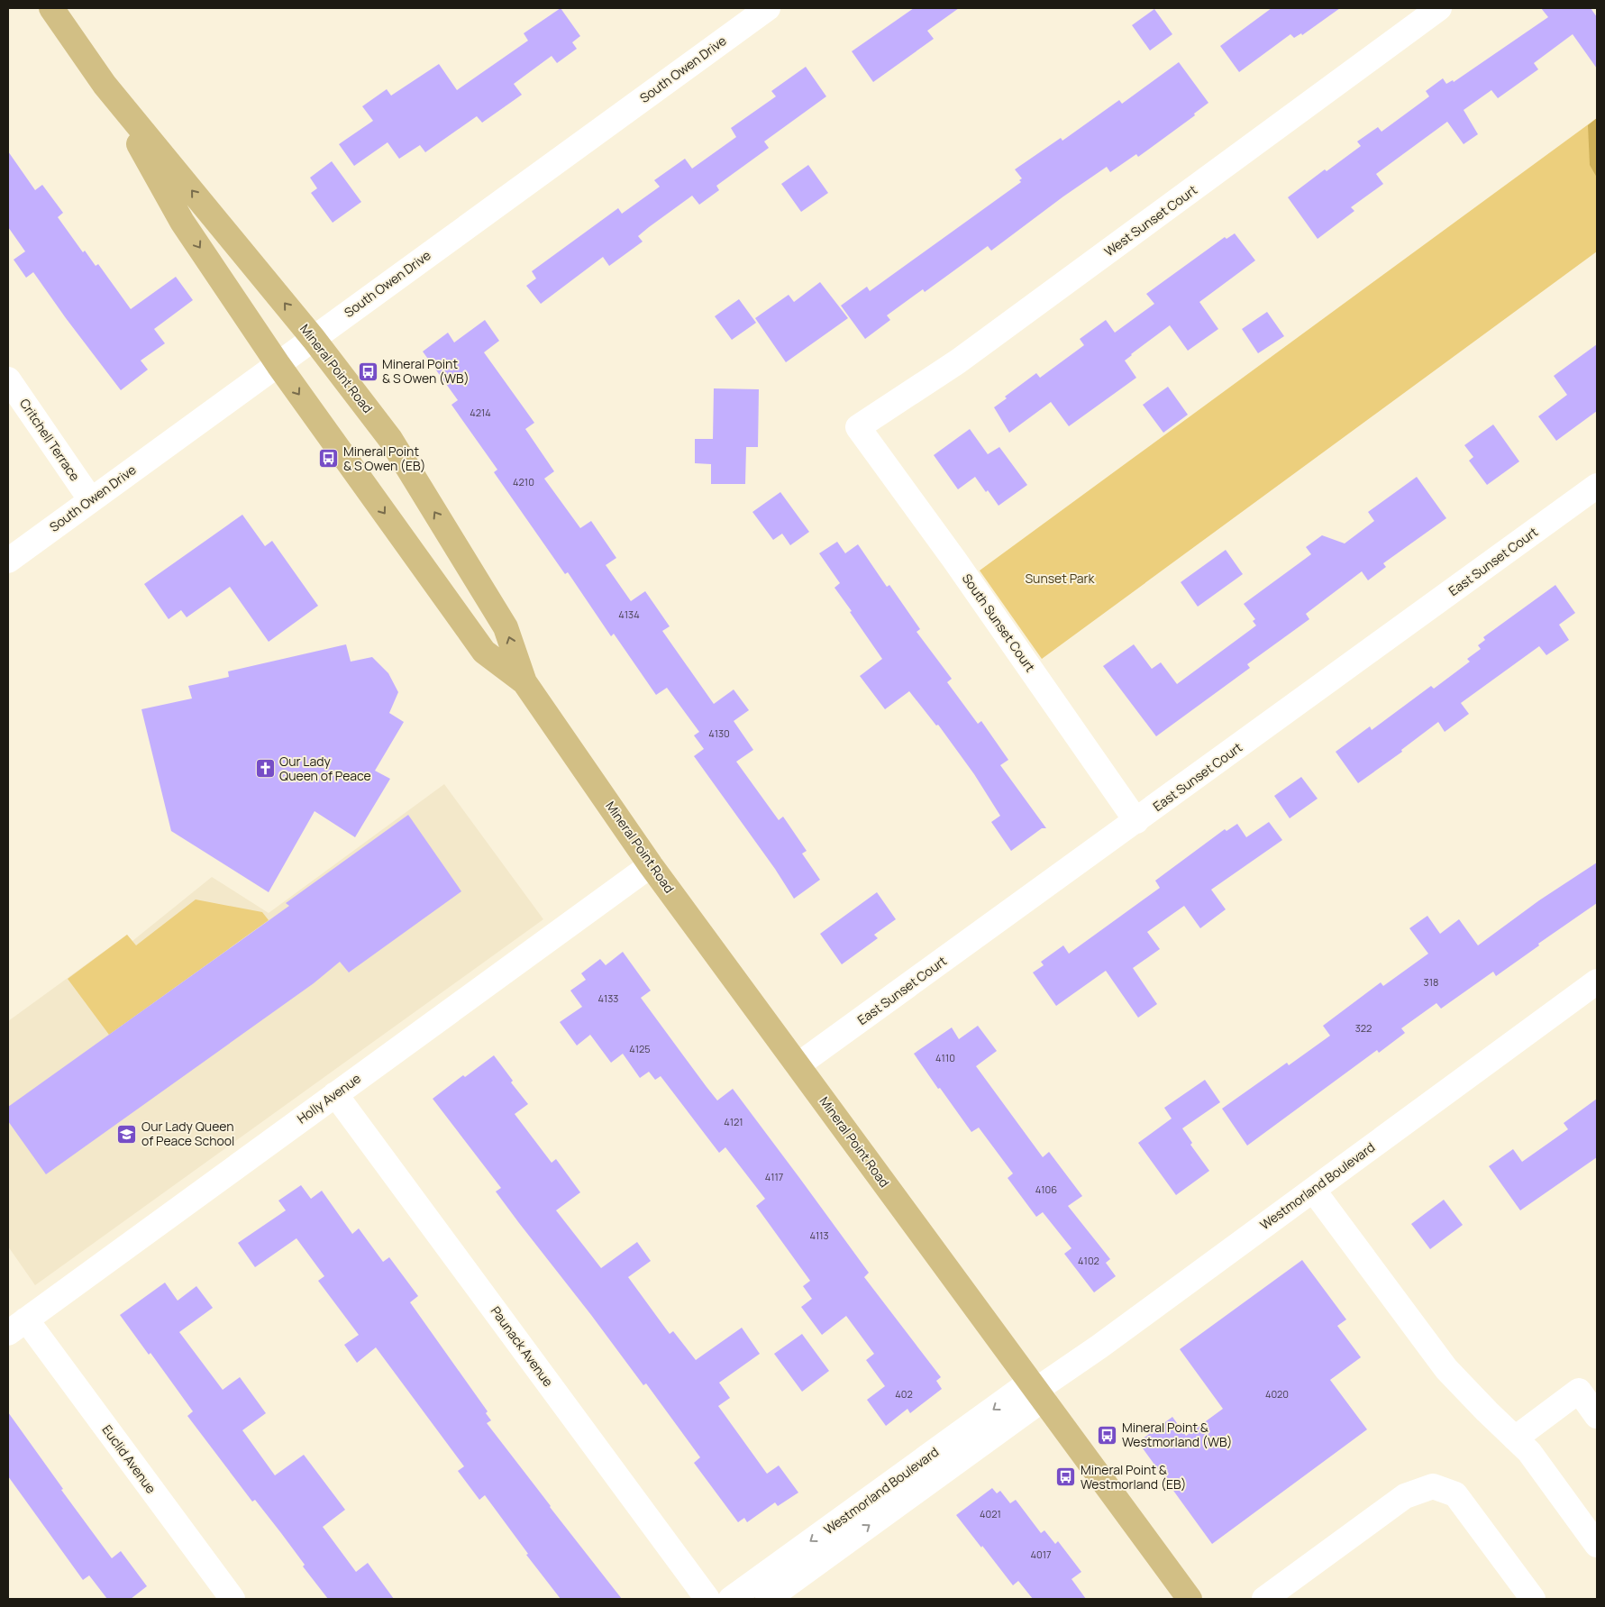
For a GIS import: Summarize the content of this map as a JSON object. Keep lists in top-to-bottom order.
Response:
{
  "streets": {
    "main road": ["Mineral Point Road"],
    "street": [
      "South Owen Drive",
      "West Sunset Court",
      "Critchell Terrace",
      "East Sunset Court",
      "South Sunset Court",
      "Holly Avenue",
      "Westmorland Boulevard",
      "Paunack Avenue",
      "Euclid Avenue"
    ]
  },
  "crossings": [
    ["South Owen Drive", "Mineral Point Road"],
    ["South Owen Drive", "Critchell Terrace"],
    ["West Sunset Court", "South Sunset Court"],
    ["Mineral Point Road", "East Sunset Court"],
    ["Mineral Point Road", "Holly Avenue"],
    ["Mineral Point Road", "Westmorland Boulevard"],
    ["East Sunset Court", "South Sunset Court"],
    ["Holly Avenue", "Paunack Avenue"],
    ["Holly Avenue", "Euclid Avenue"]
  ],
  "parks": ["Sunset Park"],
  "places": {
    "bus stop": [
      "Mineral Point & S Owen (WB)",
      "Mineral Point & S Owen (EB)",
      "Mineral Point & Westmorland (WB)",
      "Mineral Point & Westmorland (EB)"
    ],
    "church": ["Our Lady Queen of Peace"],
    "school or university": ["Our Lady Queen of Peace School"]
  },
  "house_numbers": [
    "4214",
    "4210",
    "4134",
    "4130",
    "318",
    "4133",
    "322",
    "4125",
    "4110",
    "4121",
    "4117",
    "4106",
    "4113",
    "4102",
    "402",
    "4020",
    "4021",
    "4017"
  ]
}
